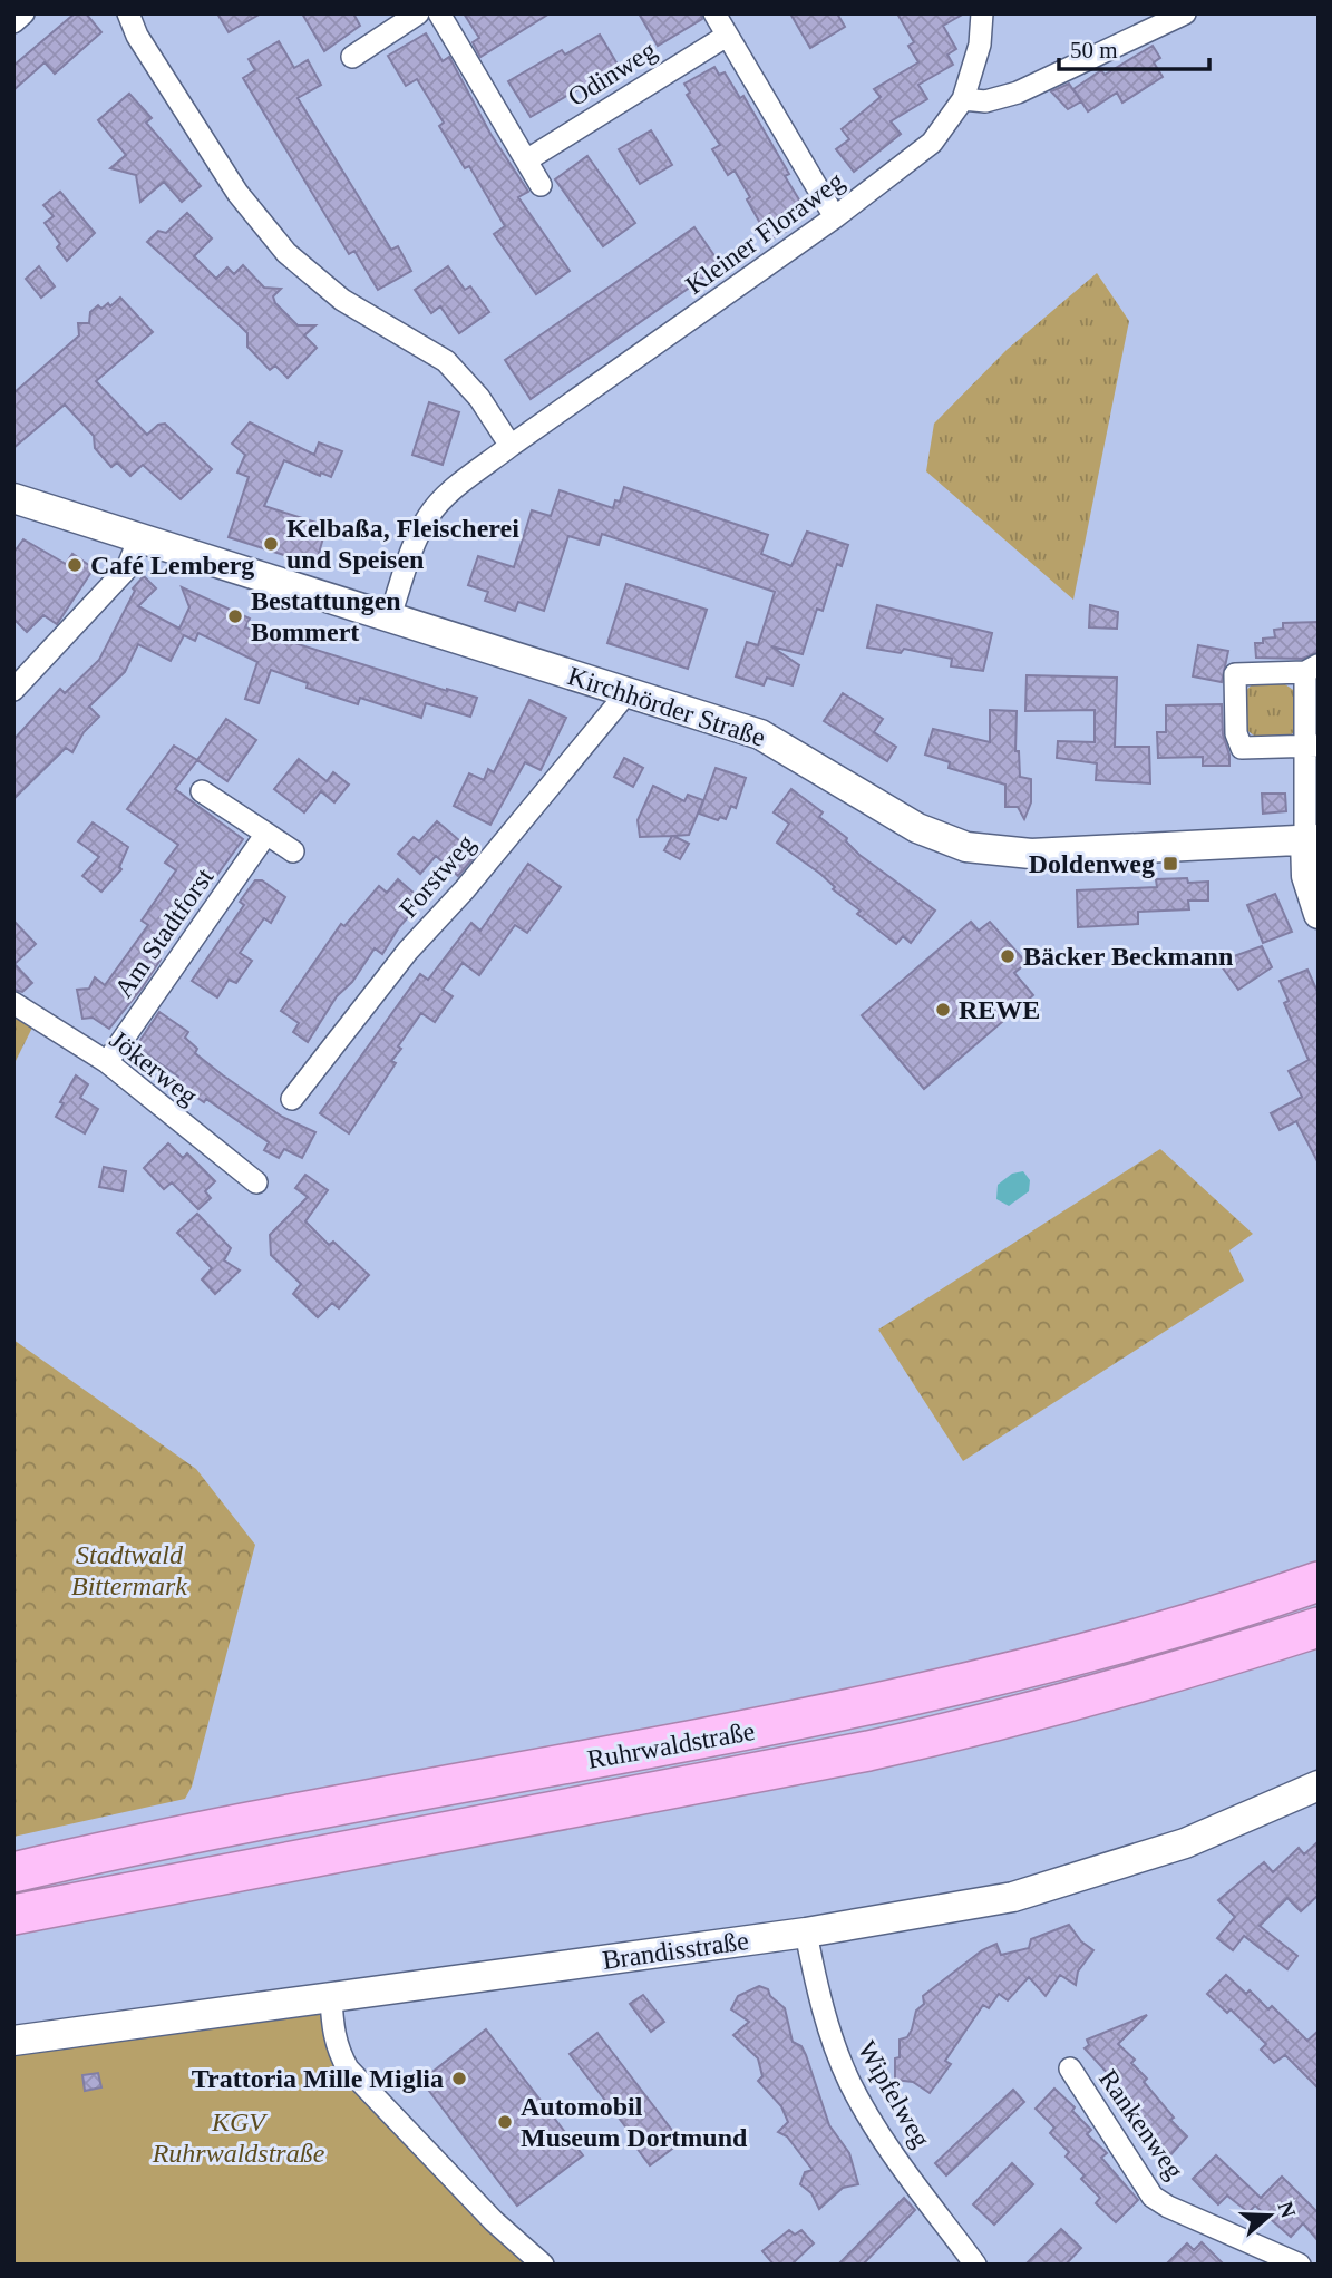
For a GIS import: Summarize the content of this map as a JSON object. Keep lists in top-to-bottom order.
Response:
{
  "streets": {
    "highway": ["Ruhrwaldstraße"],
    "street": [
      "Odinweg",
      "Kleiner Floraweg",
      "Kirchhörder Straße",
      "Forstweg",
      "Am Stadtforst",
      "Jökerweg",
      "Brandisstraße",
      "Wipfelweg",
      "Rankenweg"
    ]
  },
  "crossings": [
    ["Kleiner Floraweg", "Kirchhörder Straße"],
    ["Kirchhörder Straße", "Forstweg"],
    ["Am Stadtforst", "Jökerweg"],
    ["Brandisstraße", "Wipfelweg"]
  ],
  "parks": ["Stadtwald Bittermark", "KGV Ruhrwaldstraße"],
  "places": {
    "other": [
      "Kelbaßa, Fleischerei und Speisen",
      "Café Lemberg",
      "Bestattungen Bommert",
      "Bäcker Beckmann",
      "REWE",
      "Trattoria Mille Miglia",
      "Automobil Museum Dortmund"
    ],
    "transit": ["Doldenweg"]
  },
  "scale_bar": "50 m",
  "north": "right"
}
